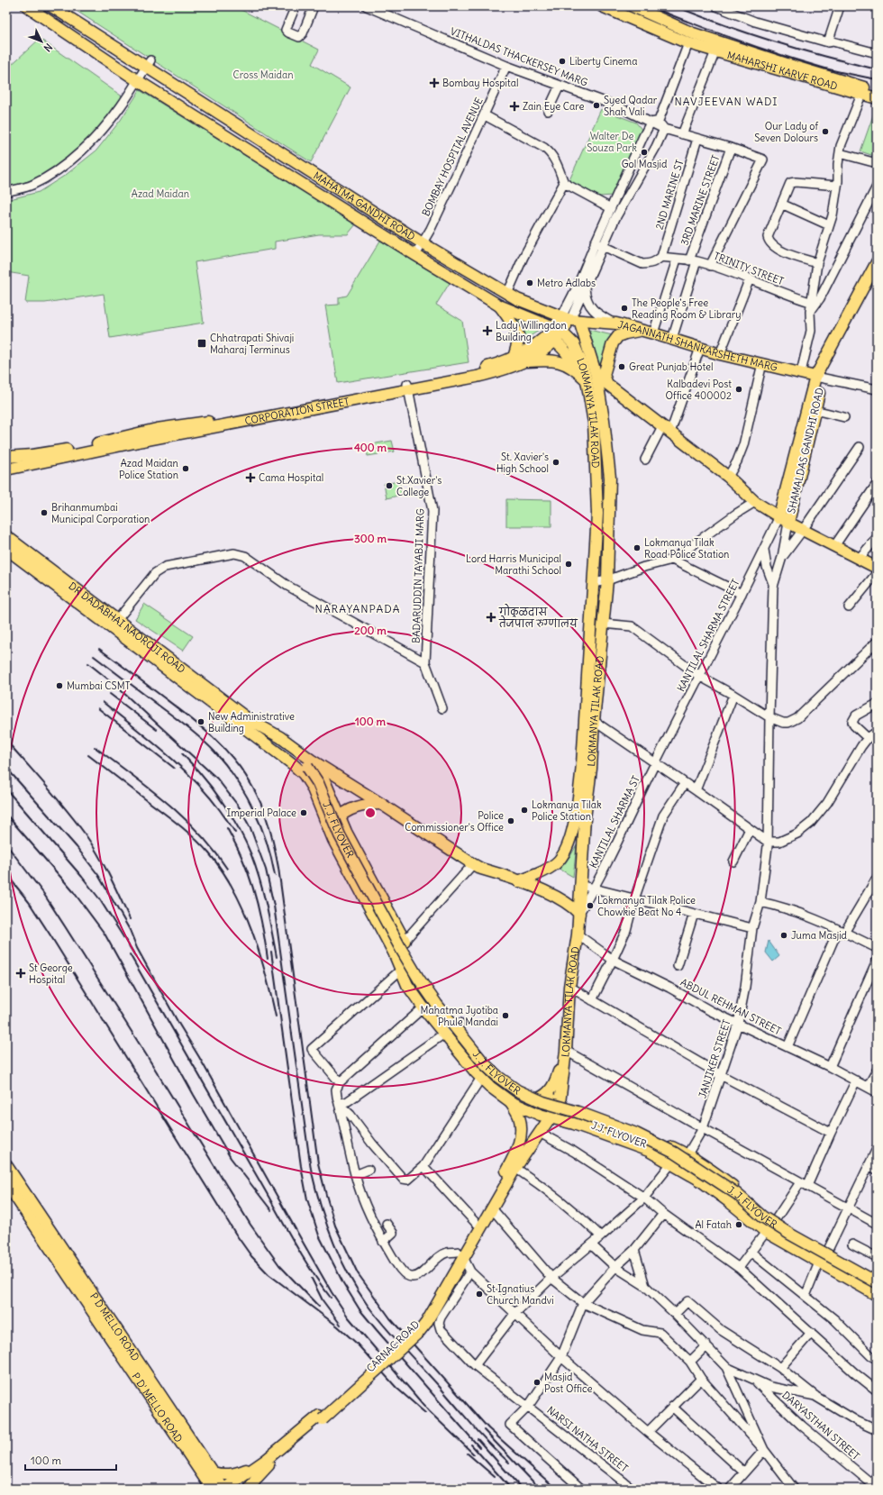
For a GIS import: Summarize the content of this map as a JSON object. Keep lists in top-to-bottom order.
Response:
{
  "streets": {
    "main road": [
      "MAHARSHI KARVE ROAD",
      "MAHATMA GANDHI ROAD",
      "JAGANNATH SHANKARSHETH MARG",
      "CORPORATION STREET",
      "LOKMANYA TILAK ROAD",
      "SHAMALDAS GANDHI ROAD",
      "DR DADABHAI NAOROJI ROAD",
      "J. J. FLYOVER",
      "J.J. FLYOVER",
      "P D MELLO ROAD",
      "CARNAC ROAD",
      "P D' MELLO ROAD"
    ],
    "street": [
      "VITHALDAS THACKERSEY MARG",
      "BOMBAY HOSPITAL AVENUE",
      "2ND MARINE ST",
      "3RD MARINE STREET",
      "TRINITY STREET",
      "BADARUDDIN TAYABJI MARG",
      "KANTILAL SHARMA STREET",
      "KANTILAL SHARMA ST",
      "ABDUL REHMAN STREET",
      "JANJIKER STREET",
      "DARYASTHAN STREET",
      "NARSI NATHA STREET"
    ]
  },
  "crossings": [
    ["VITHALDAS THACKERSEY MARG", "BOMBAY HOSPITAL AVENUE"],
    ["BOMBAY HOSPITAL AVENUE", "MAHATMA GANDHI ROAD"],
    ["2ND MARINE ST", "TRINITY STREET"],
    ["3RD MARINE STREET", "TRINITY STREET"],
    ["3RD MARINE STREET", "JAGANNATH SHANKARSHETH MARG"],
    ["MAHATMA GANDHI ROAD", "JAGANNATH SHANKARSHETH MARG"],
    ["MAHATMA GANDHI ROAD", "CORPORATION STREET"],
    ["MAHATMA GANDHI ROAD", "LOKMANYA TILAK ROAD"],
    ["JAGANNATH SHANKARSHETH MARG", "CORPORATION STREET"],
    ["JAGANNATH SHANKARSHETH MARG", "LOKMANYA TILAK ROAD"],
    ["JAGANNATH SHANKARSHETH MARG", "SHAMALDAS GANDHI ROAD"],
    ["CORPORATION STREET", "LOKMANYA TILAK ROAD"],
    ["CORPORATION STREET", "BADARUDDIN TAYABJI MARG"],
    ["LOKMANYA TILAK ROAD", "KANTILAL SHARMA ST"],
    ["LOKMANYA TILAK ROAD", "ABDUL REHMAN STREET"],
    ["LOKMANYA TILAK ROAD", "CARNAC ROAD"],
    ["SHAMALDAS GANDHI ROAD", "KANTILAL SHARMA STREET"],
    ["DR DADABHAI NAOROJI ROAD", "J. J. FLYOVER"],
    ["KANTILAL SHARMA STREET", "KANTILAL SHARMA ST"],
    ["ABDUL REHMAN STREET", "JANJIKER STREET"],
    ["P D MELLO ROAD", "CARNAC ROAD"]
  ],
  "districts": ["NAVJEEVAN WADI", "NARAYANPADA"],
  "parks": ["Cross Maidan", "Walter De Souza Park", "Azad Maidan"],
  "places": {
    "other": [
      "Liberty Cinema",
      "Syed Qadar Shah Vali",
      "Our Lady of Seven Dolours",
      "Gol Masjid",
      "Metro Adlabs",
      "The People's Free Reading Room & Library",
      "Great Punjab Hotel",
      "Kalbadevi Post Office 400002",
      "St. Xavier's High School",
      "Azad Maidan Police Station",
      "St.Xavier's College",
      "Brihanmumbai Municipal Corporation",
      "Lokmanya Tilak Road Police Station",
      "Lord Harris Municipal Marathi School",
      "Mumbai CSMT",
      "New Administrative Building",
      "Lokmanya Tilak Police Station",
      "Imperial Palace",
      "Police Commissioner's Office",
      "Lokmanya Tilak Police Chowkie Beat No 4",
      "Juma Masjid",
      "Mahatma Jyotiba Phule Mandai",
      "Al Fatah",
      "St Ignatius Church Mandvi",
      "Masjid Post Office"
    ],
    "health": [
      "Bombay Hospital",
      "Zain Eye Care",
      "Lady Willingdon Building",
      "Cama Hospital",
      "गोकुळदास तेजपाल रुग्णालय",
      "St George Hospital"
    ],
    "transit": ["Chhatrapati Shivaji Maharaj Terminus"]
  },
  "scale_bar": "100 m",
  "north": "bottom right",
  "rings": [
    "400 m",
    "300 m",
    "200 m",
    "100 m"
  ]
}
